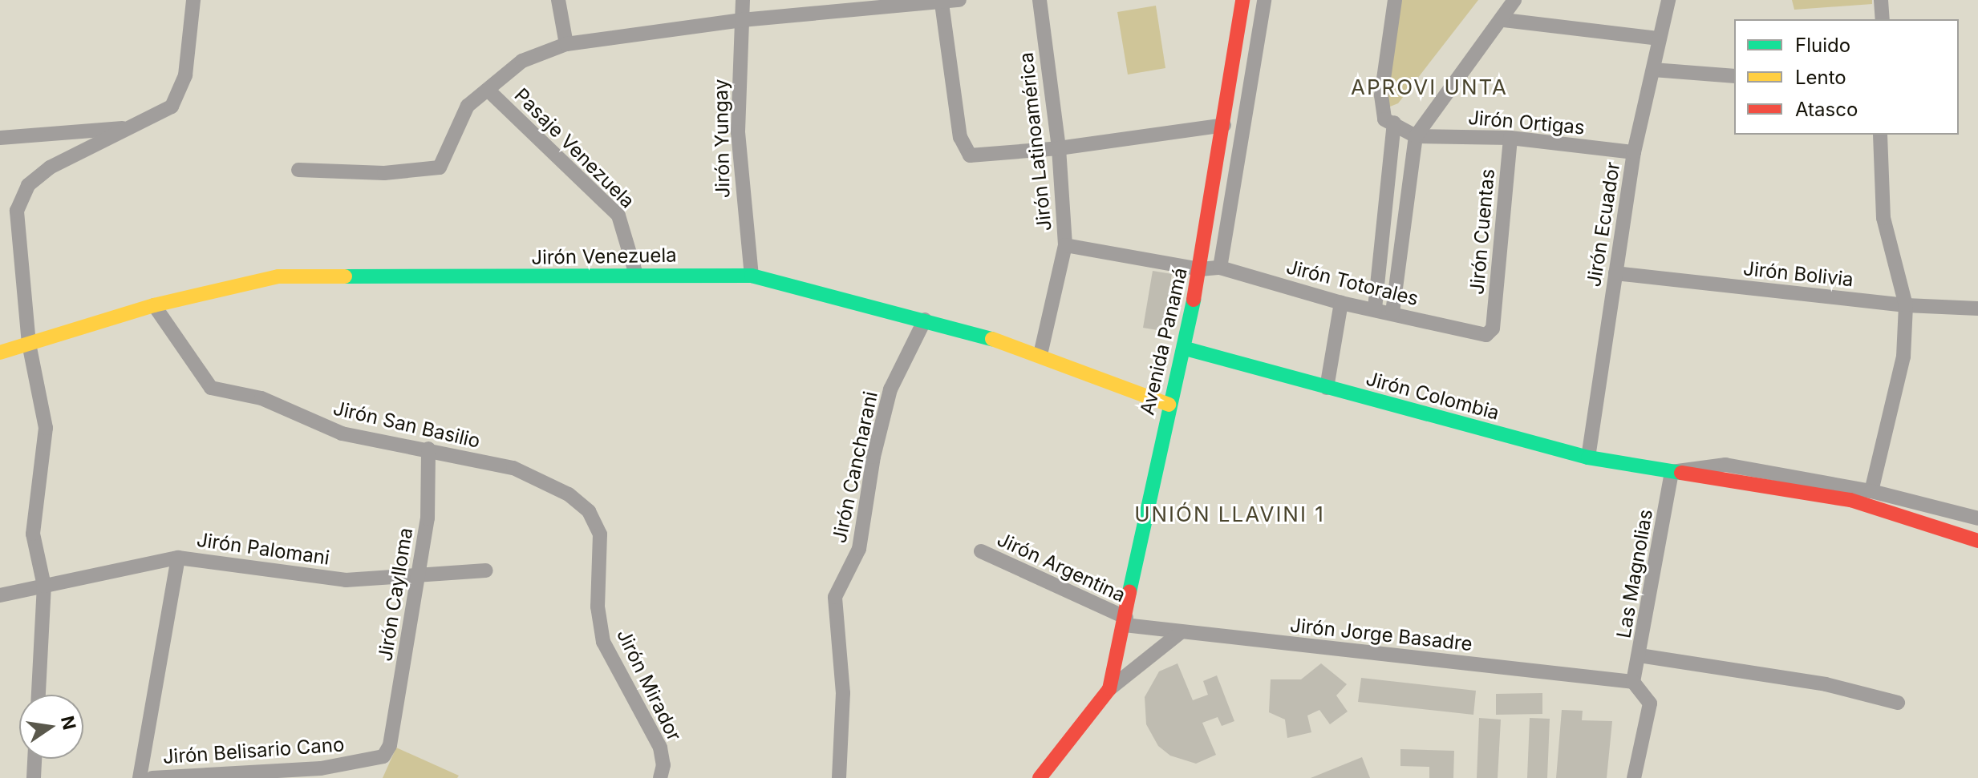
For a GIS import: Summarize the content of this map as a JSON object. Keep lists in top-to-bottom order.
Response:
{
  "streets": {
    "street": [
      "Jirón Ortigas",
      "Jirón Yungay",
      "Jirón Latinoamérica",
      "Pasaje Venezuela",
      "Jirón Ecuador",
      "Jirón Cuentas",
      "Jirón Venezuela",
      "Jirón Bolivia",
      "Jirón Totorales",
      "Avenida Panamá",
      "Jirón Colombia",
      "Jirón San Basilio",
      "Jirón Cancharani",
      "Jirón Palomani",
      "Jirón Argentina",
      "Las Magnolias",
      "Jirón Caylloma",
      "Jirón Jorge Basadre",
      "Jirón Mirador",
      "Jirón Belisario Cano"
    ]
  },
  "crossings": [
    ["Jirón Ortigas", "Jirón Ecuador"],
    ["Jirón Ortigas", "Jirón Cuentas"],
    ["Jirón Yungay", "Jirón Venezuela"],
    ["Jirón Latinoamérica", "Jirón Venezuela"],
    ["Jirón Latinoamérica", "Jirón Totorales"],
    ["Pasaje Venezuela", "Jirón Venezuela"],
    ["Jirón Ecuador", "Jirón Bolivia"],
    ["Jirón Ecuador", "Jirón Colombia"],
    ["Jirón Cuentas", "Jirón Totorales"],
    ["Jirón Venezuela", "Avenida Panamá"],
    ["Jirón Venezuela", "Jirón San Basilio"],
    ["Jirón Venezuela", "Jirón Cancharani"],
    ["Jirón Totorales", "Avenida Panamá"],
    ["Avenida Panamá", "Jirón Colombia"],
    ["Avenida Panamá", "Jirón Argentina"],
    ["Avenida Panamá", "Jirón Jorge Basadre"],
    ["Jirón Colombia", "Las Magnolias"],
    ["Jirón San Basilio", "Jirón Caylloma"],
    ["Jirón San Basilio", "Jirón Mirador"],
    ["Jirón Palomani", "Jirón Caylloma"],
    ["Jirón Argentina", "Jirón Jorge Basadre"],
    ["Las Magnolias", "Jirón Jorge Basadre"],
    ["Jirón Caylloma", "Jirón Belisario Cano"]
  ],
  "districts": ["APROVI UNTA", "UNIÓN LLAVINI 1"],
  "legend": ["Fluido", "Lento", "Atasco"],
  "north": "right"
}
